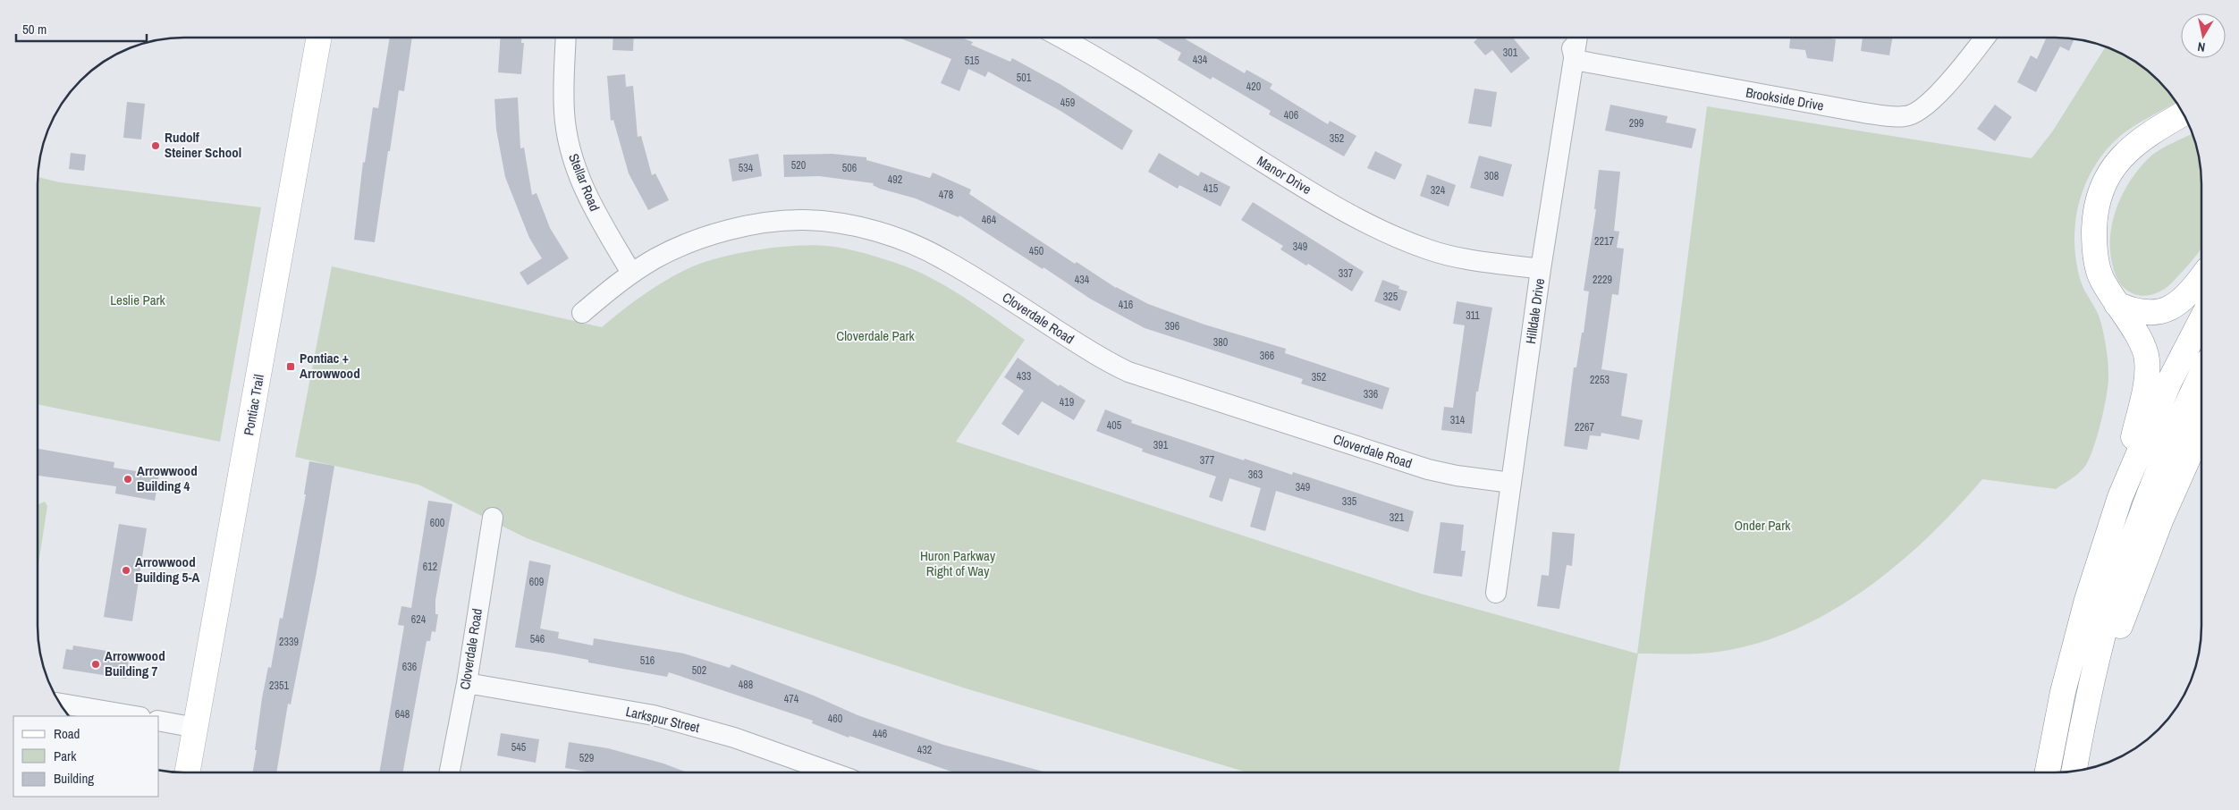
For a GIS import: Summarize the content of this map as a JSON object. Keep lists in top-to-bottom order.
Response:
{
  "streets": {
    "main road": ["Pontiac Trail"],
    "street": [
      "Brookside Drive",
      "Manor Drive",
      "Stellar Road",
      "Hilldale Drive",
      "Cloverdale Road",
      "Larkspur Street"
    ]
  },
  "crossings": [
    ["Brookside Drive", "Hilldale Drive"],
    ["Manor Drive", "Hilldale Drive"],
    ["Stellar Road", "Cloverdale Road"],
    ["Hilldale Drive", "Cloverdale Road"],
    ["Cloverdale Road", "Larkspur Street"]
  ],
  "parks": [
    "Leslie Park",
    "Cloverdale Park",
    "Onder Park",
    "Huron Parkway Right of Way"
  ],
  "places": {
    "other": [
      "Rudolf Steiner School",
      "Arrowwood Building 4",
      "Arrowwood Building 5-A",
      "Arrowwood Building 7"
    ],
    "transit": ["Pontiac + Arrowwood"]
  },
  "house_numbers": [
    "301",
    "434",
    "515",
    "501",
    "420",
    "459",
    "406",
    "299",
    "352",
    "520",
    "534",
    "506",
    "308",
    "492",
    "415",
    "324",
    "478",
    "464",
    "2217",
    "349",
    "450",
    "337",
    "434",
    "2229",
    "325",
    "416",
    "311",
    "396",
    "380",
    "366",
    "433",
    "352",
    "2253",
    "336",
    "419",
    "314",
    "405",
    "2267",
    "391",
    "377",
    "363",
    "349",
    "335",
    "321",
    "600",
    "612",
    "609",
    "624",
    "546",
    "2339",
    "516",
    "636",
    "502",
    "488",
    "2351",
    "474",
    "648",
    "460",
    "446",
    "545",
    "432",
    "529"
  ],
  "legend": ["Road", "Park", "Building"],
  "scale_bar": "50 m",
  "north": "bottom"
}
